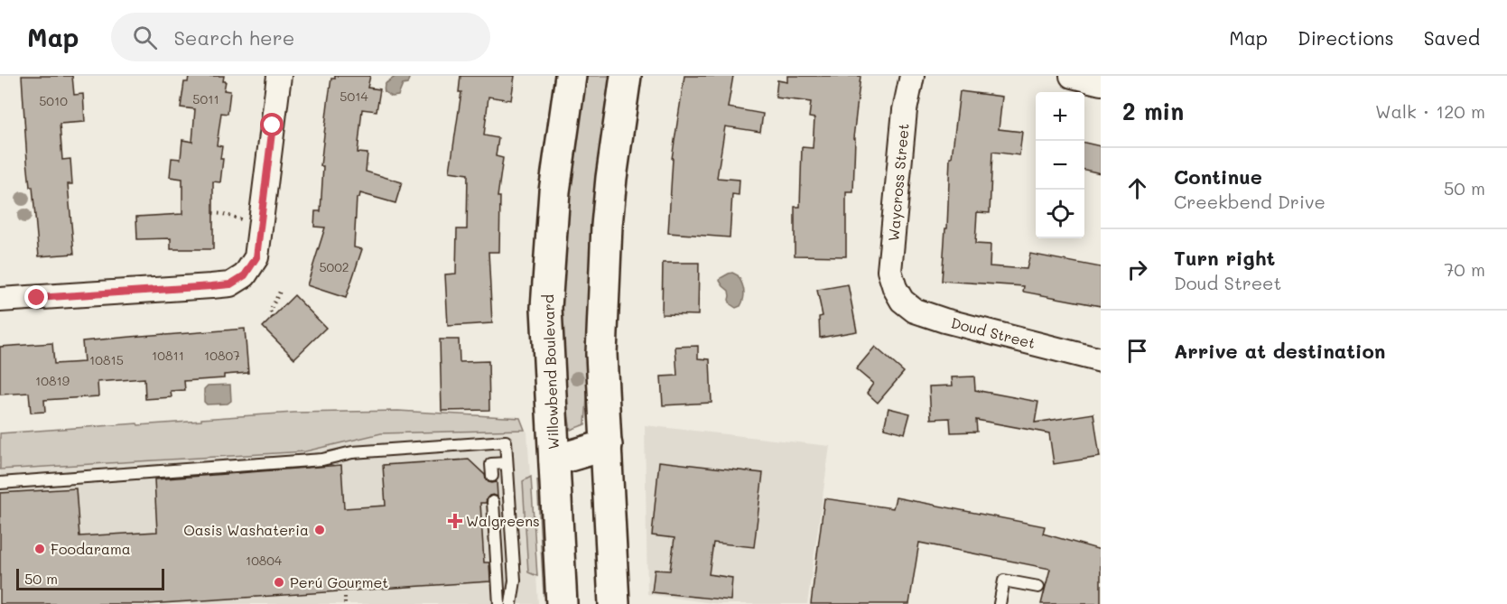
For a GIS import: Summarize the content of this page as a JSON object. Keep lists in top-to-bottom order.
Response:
{
  "streets": {
    "main road": ["Willowbend Boulevard"],
    "street": ["Waycross Street", "Doud Street"]
  },
  "crossings": [
    ["Waycross Street", "Doud Street"]
  ],
  "places": {
    "health": ["Walgreens"],
    "other": ["Oasis Washateria", "Foodarama", "Perú Gourmet"]
  },
  "house_numbers": [
    "5014",
    "5011",
    "5010",
    "5002",
    "10811",
    "10807",
    "10815",
    "10819",
    "10804"
  ],
  "scale_bar": "50 m",
  "page": {
    "header": "Map",
    "search": "Search here",
    "nav": ["Map", "Directions", "Saved"],
    "heading": ["2 min", "Walk · 120 m"],
    "map_buttons": ["+", "−"],
    "list": [
      ["Continue", "Creekbend Drive", "50 m"],
      ["Turn right", "Doud Street", "70 m"],
      "Arrive at destination"
    ],
    "scale": "50 m"
  }
}
